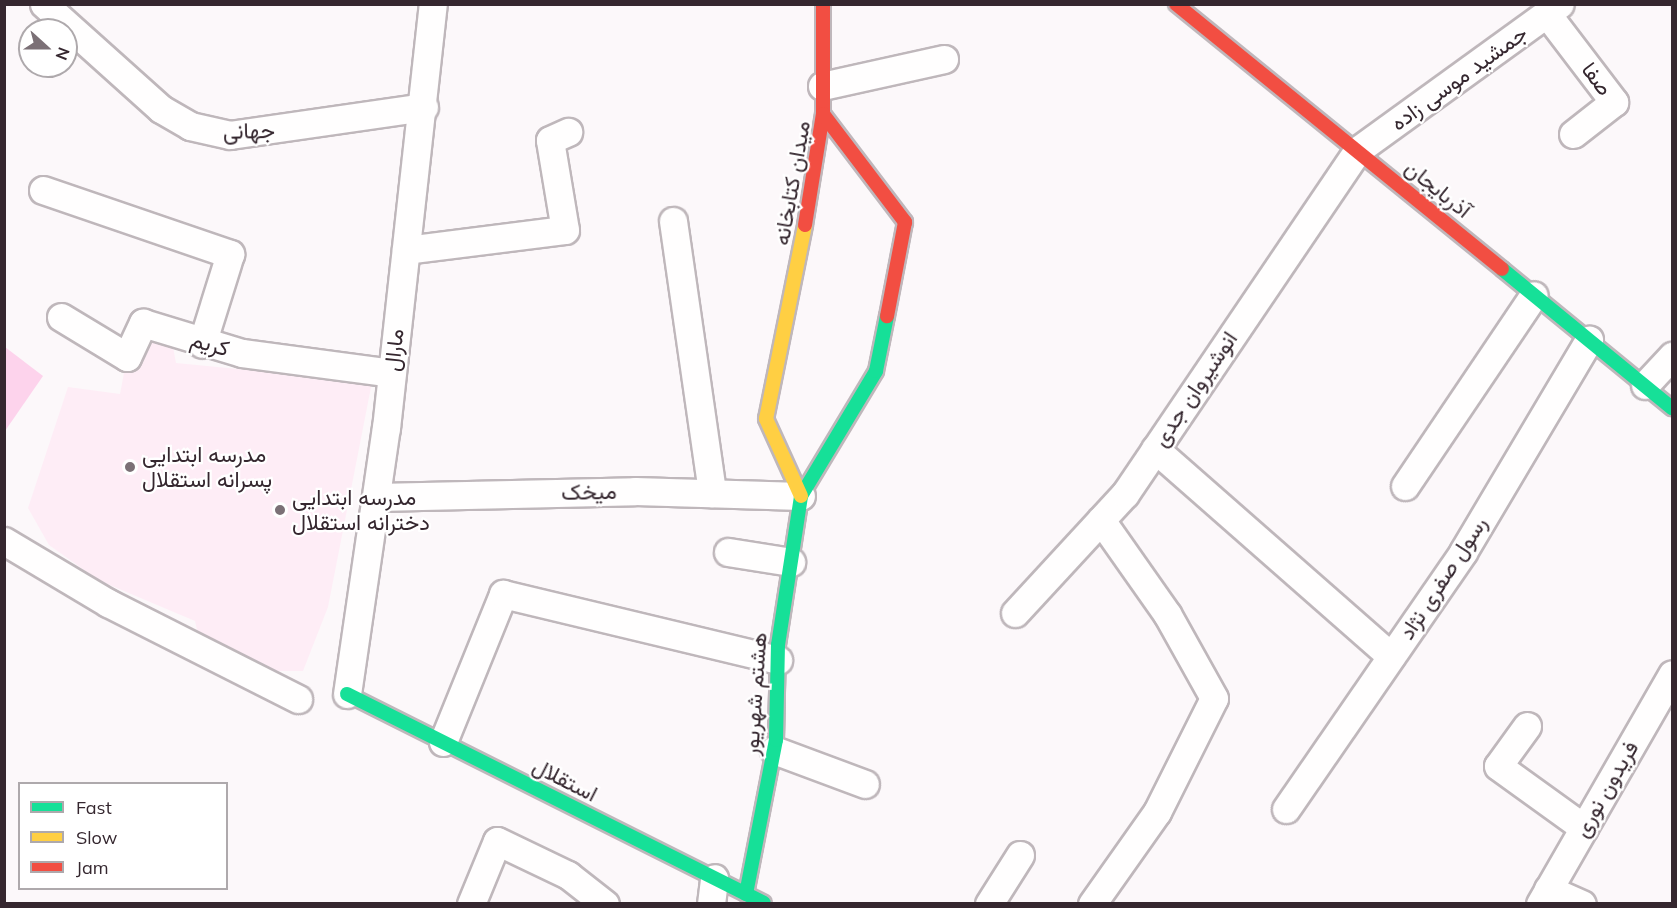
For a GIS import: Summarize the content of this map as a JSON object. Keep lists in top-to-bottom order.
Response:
{
  "streets": {
    "street": [
      "جمشید موسی زاده",
      "صفا",
      "جهانی",
      "میدان کتابخانه",
      "آذربایجان",
      "کریم",
      "مارال",
      "انوشیروان جدی",
      "میخک",
      "رسول صفری نژاد",
      "هشتم شهریور",
      "استقلال",
      "فریدون نوری"
    ]
  },
  "crossings": [
    ["جمشید موسی زاده", "صفا"],
    ["جمشید موسی زاده", "آذربایجان"],
    ["جمشید موسی زاده", "انوشیروان جدی"],
    ["جهانی", "مارال"],
    ["میدان کتابخانه", "میخک"],
    ["میدان کتابخانه", "هشتم شهریور"],
    ["آذربایجان", "انوشیروان جدی"],
    ["آذربایجان", "رسول صفری نژاد"],
    ["کریم", "مارال"],
    ["مارال", "میخک"],
    ["مارال", "استقلال"],
    ["میخک", "هشتم شهریور"],
    ["هشتم شهریور", "استقلال"]
  ],
  "places": ["مدرسه ابتدایی پسرانه استقلال", "مدرسه ابتدایی دخترانه استقلال"],
  "legend": ["Fast", "Slow", "Jam"],
  "north": "right"
}
